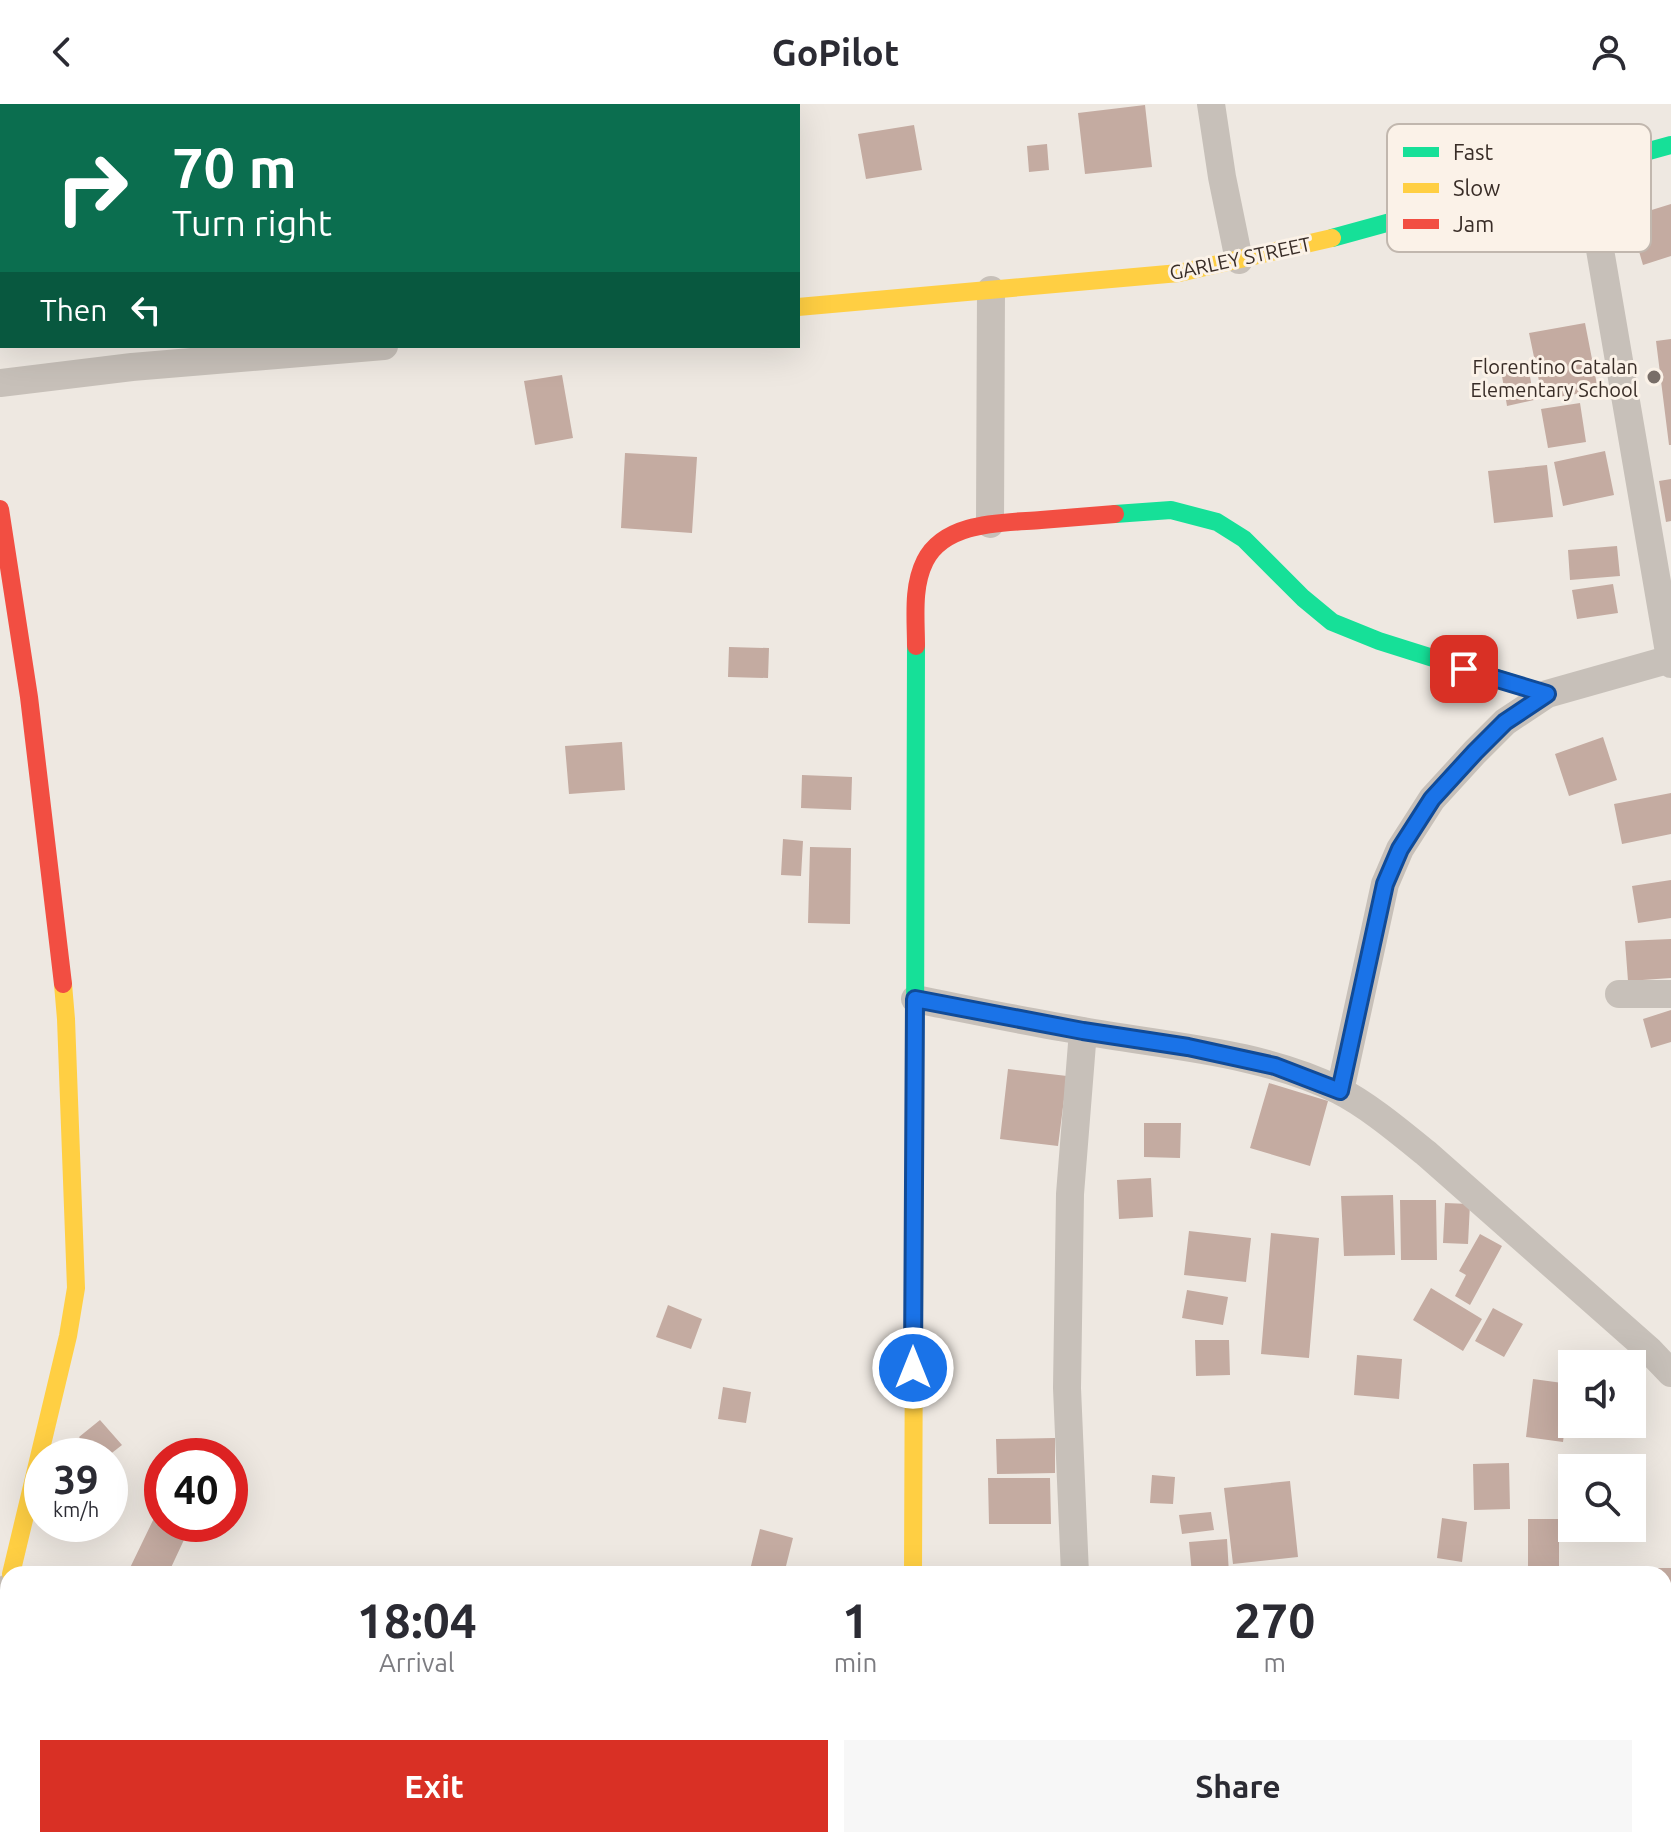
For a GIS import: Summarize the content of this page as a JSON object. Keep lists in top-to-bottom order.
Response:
{
  "streets": {
    "street": ["GARLEY STREET"]
  },
  "places": ["Florentino Catalan Elementary School"],
  "legend": ["Fast", "Slow", "Jam"],
  "page": {
    "header": "GoPilot",
    "turn": ["70 m", "Turn right"],
    "then": "Then",
    "speed": "39 km/h",
    "limit": "40",
    "eta": [
      "18:04",
      "Arrival",
      "1",
      "min",
      "270",
      "m"
    ],
    "buttons": ["Exit", "Share"]
  }
}
